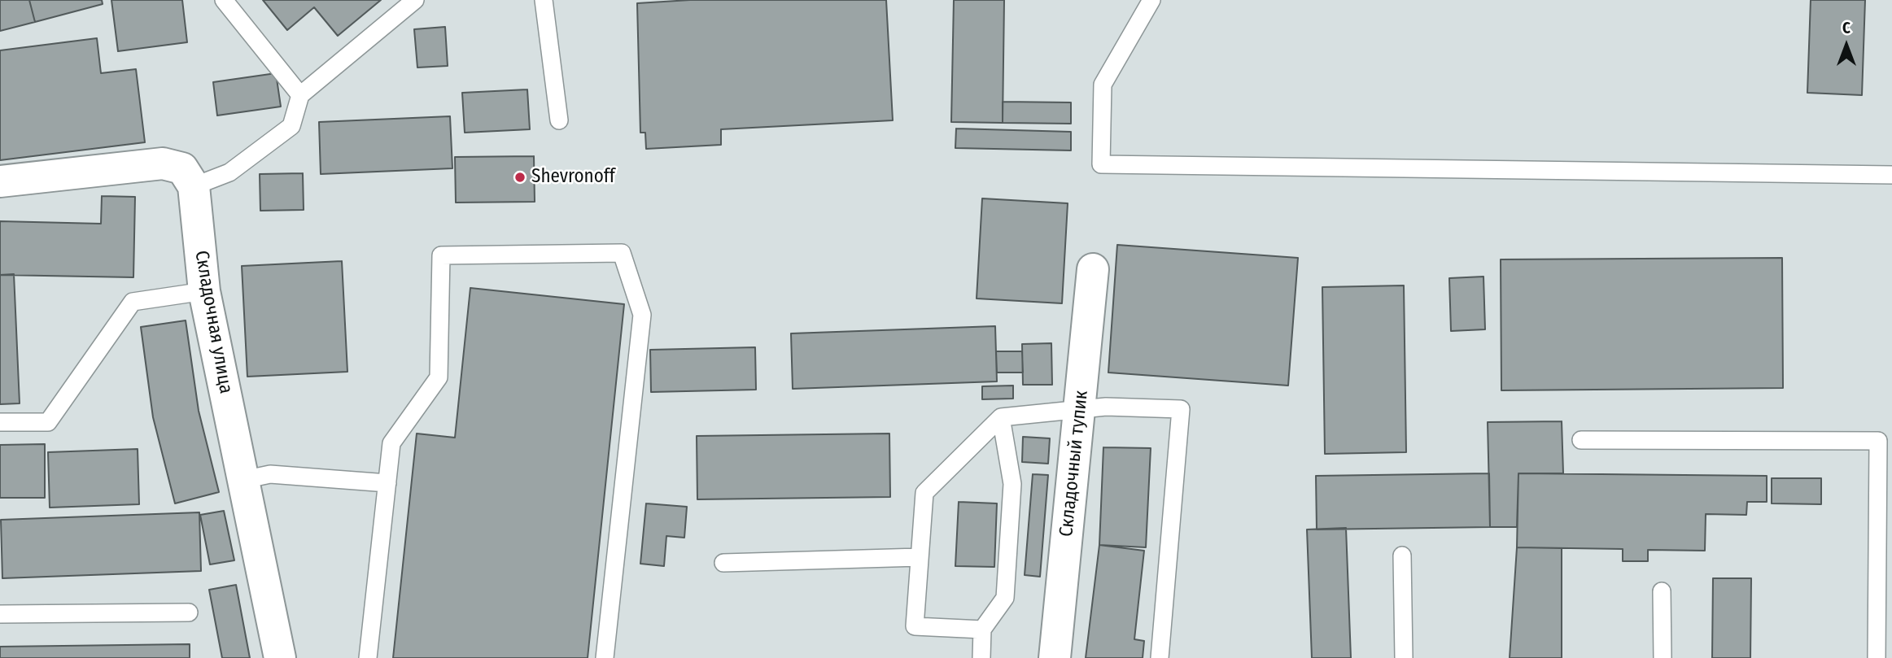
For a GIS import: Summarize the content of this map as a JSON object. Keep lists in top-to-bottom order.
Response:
{
  "streets": {
    "street": ["Складочная улица", "Складочный тупик"]
  },
  "places": ["Shevronoff"],
  "north": "top"
}
